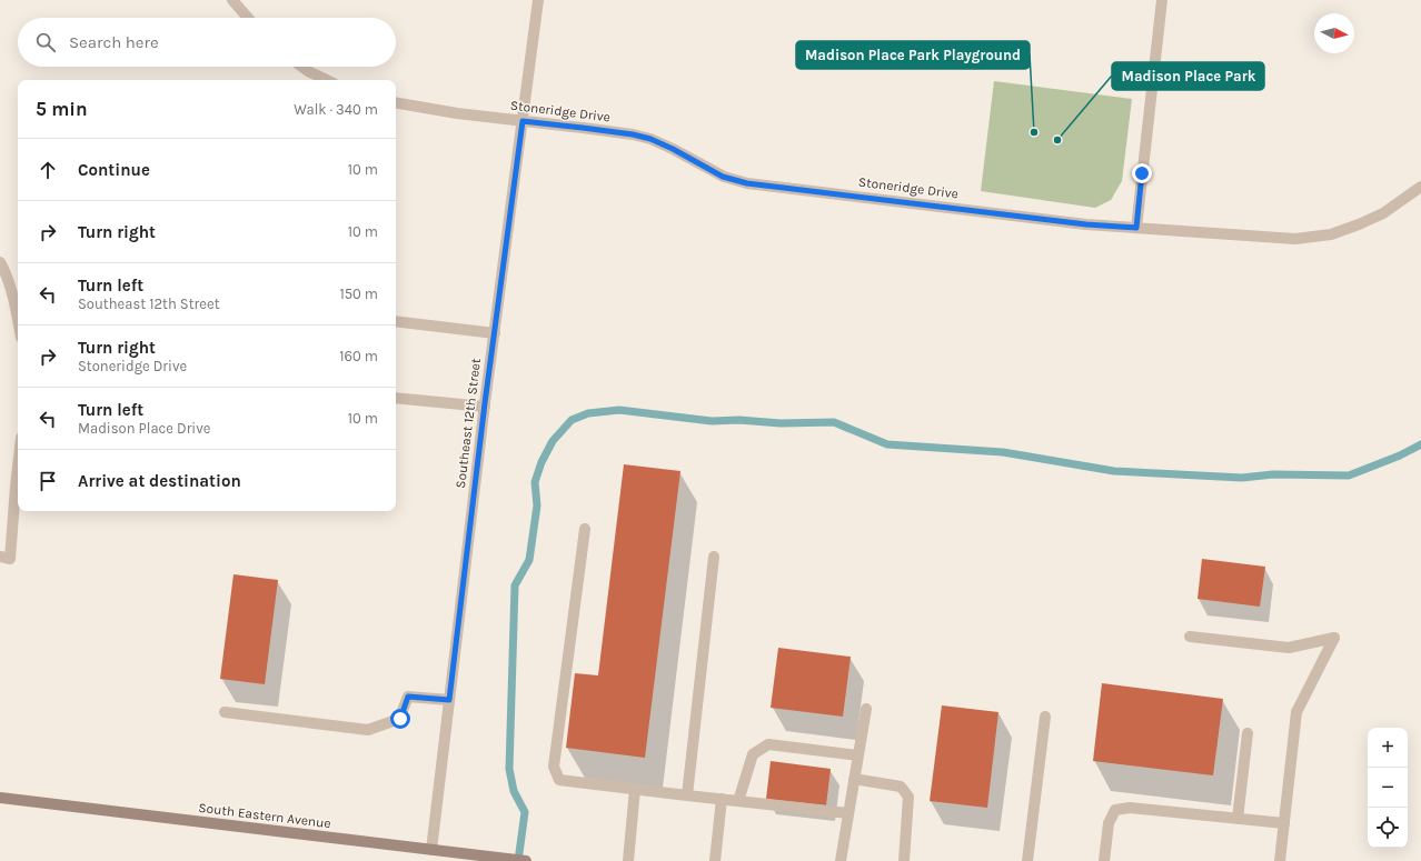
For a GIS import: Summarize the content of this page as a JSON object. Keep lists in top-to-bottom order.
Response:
{
  "streets": {
    "main road": ["South Eastern Avenue"],
    "street": ["Stoneridge Drive", "Southeast 12th Street"]
  },
  "crossings": [
    ["Stoneridge Drive", "Southeast 12th Street"],
    ["Southeast 12th Street", "South Eastern Avenue"]
  ],
  "places": ["Madison Place Park Playground", "Madison Place Park"],
  "north": "right",
  "page": {
    "search": "Search here",
    "heading": ["5 min", "Walk · 340 m"],
    "list": [
      ["Continue", "10 m"],
      ["Turn right", "10 m"],
      ["Turn left", "Southeast 12th Street", "150 m"],
      ["Turn right", "Stoneridge Drive", "160 m"],
      ["Turn left", "Madison Place Drive", "10 m"],
      "Arrive at destination"
    ],
    "map_buttons": ["+", "−"]
  }
}
